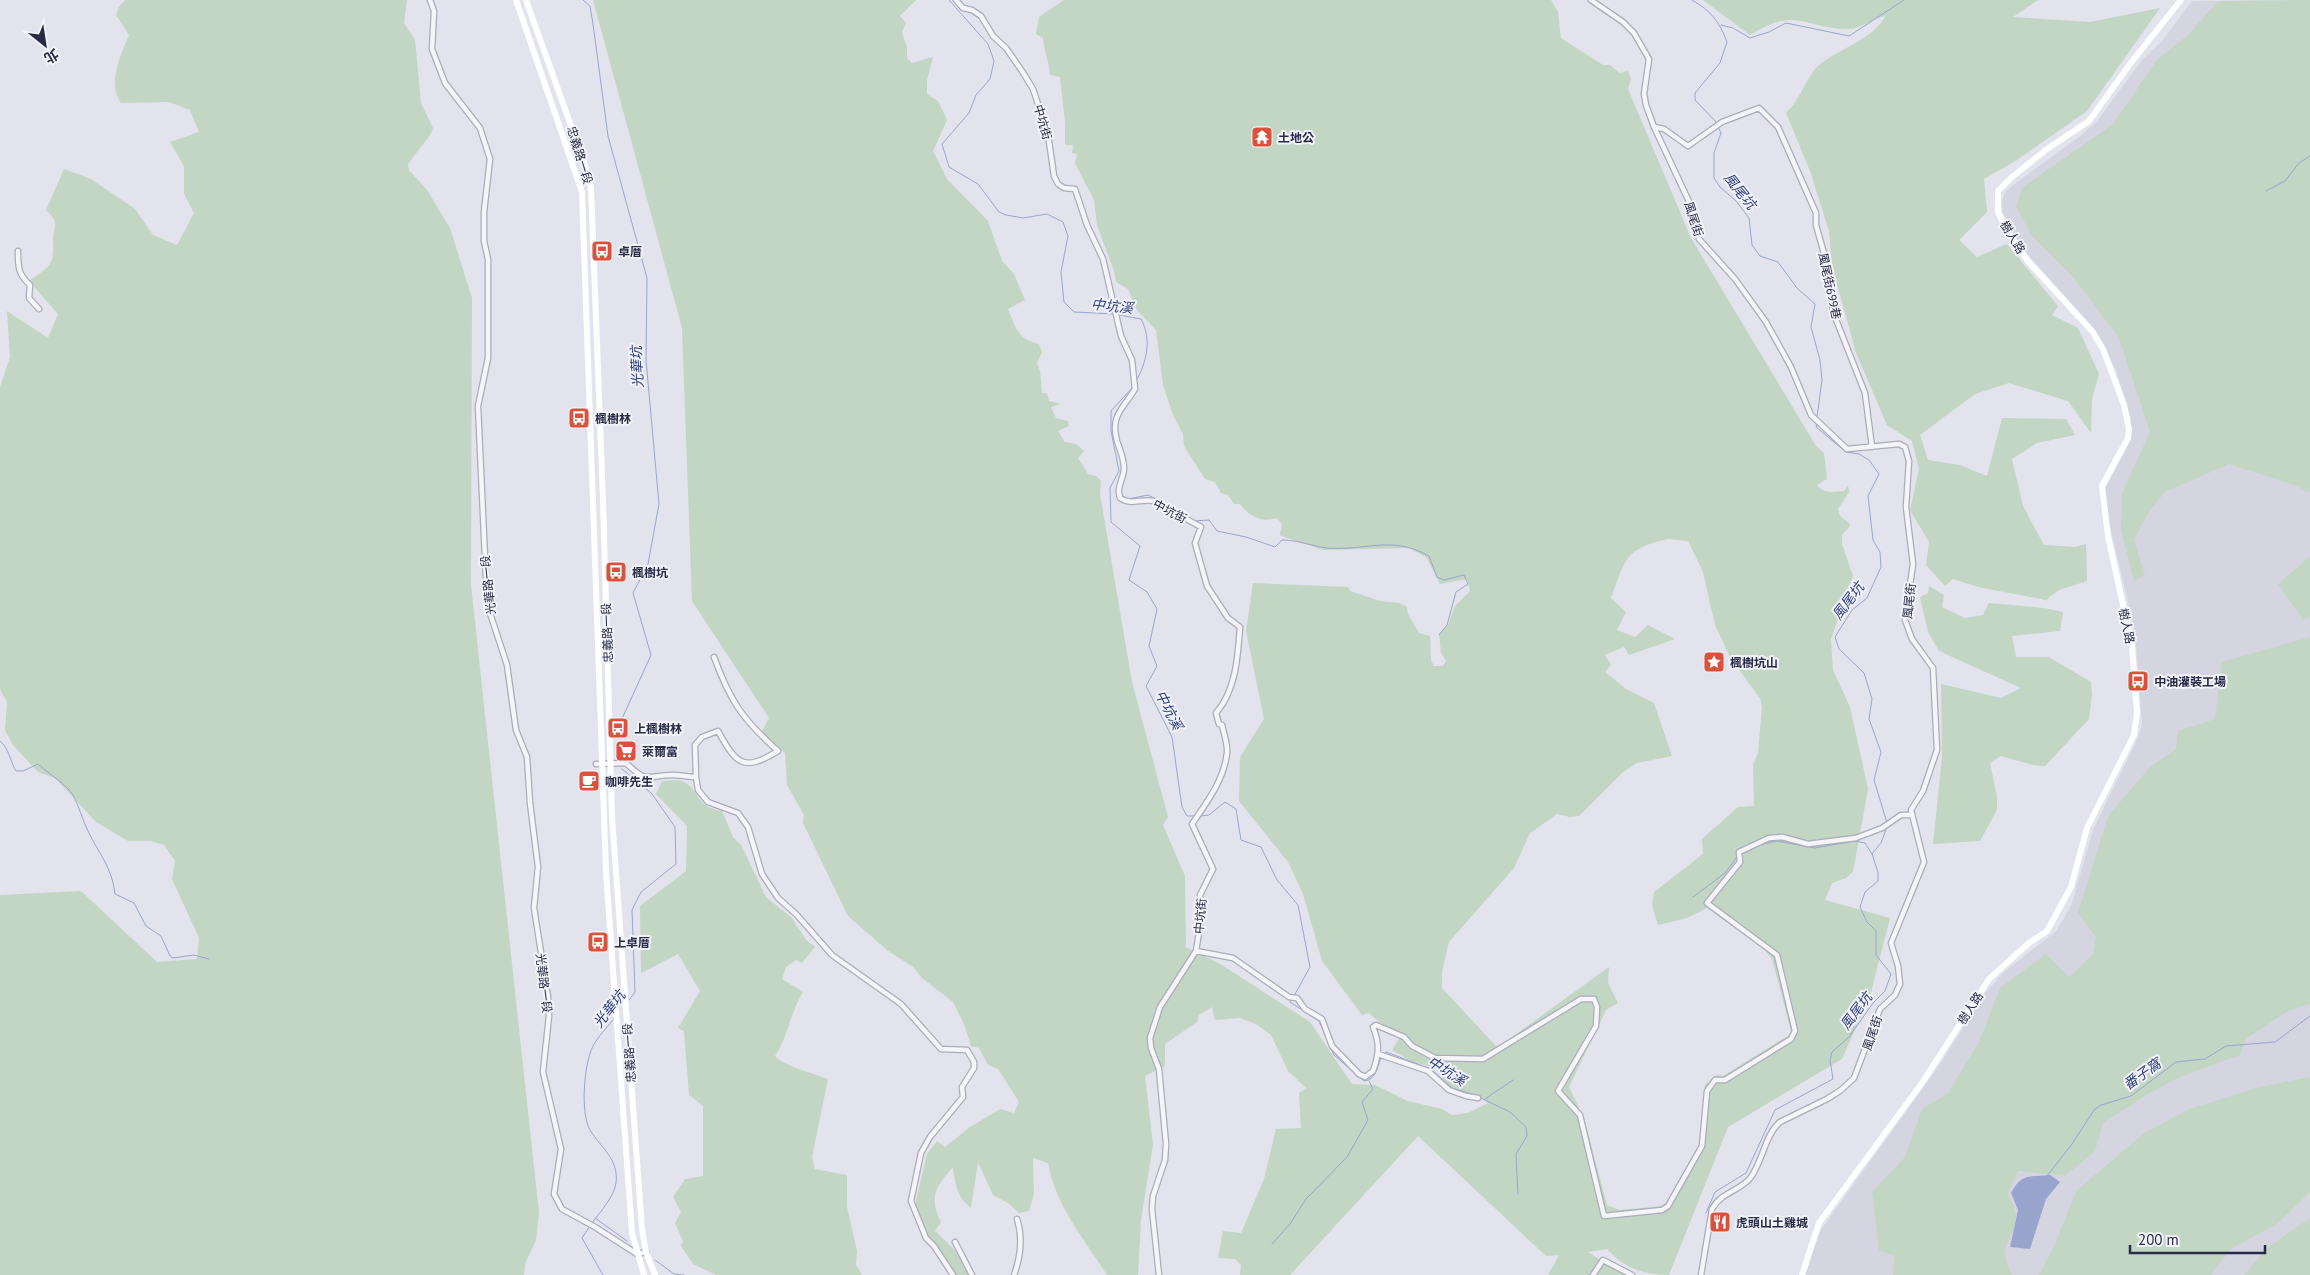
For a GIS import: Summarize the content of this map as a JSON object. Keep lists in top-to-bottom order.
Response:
{
  "streets": {
    "main road": ["忠義路一段", "樹人路"],
    "street": [
      "中坑街",
      "風尾街",
      "風尾街699巷",
      "光華路一段"
    ]
  },
  "crossings": [
    ["忠義路一段", "光華路一段"],
    ["風尾街", "風尾街699巷"]
  ],
  "water": [
    "風尾坑",
    "中坑溪",
    "光華坑",
    "番子窩"
  ],
  "places": {
    "temple": ["土地公"],
    "bus stop": [
      "卓厝",
      "楓樹林",
      "楓樹坑",
      "中油灌裝工場",
      "上楓樹林",
      "上卓厝"
    ],
    "place": ["楓樹坑山"],
    "supermarket": ["萊爾富"],
    "cafe": ["咖啡先生"],
    "restaurant": ["虎頭山土雞城"]
  },
  "scale_bar": "200 m",
  "north": "bottom right"
}
